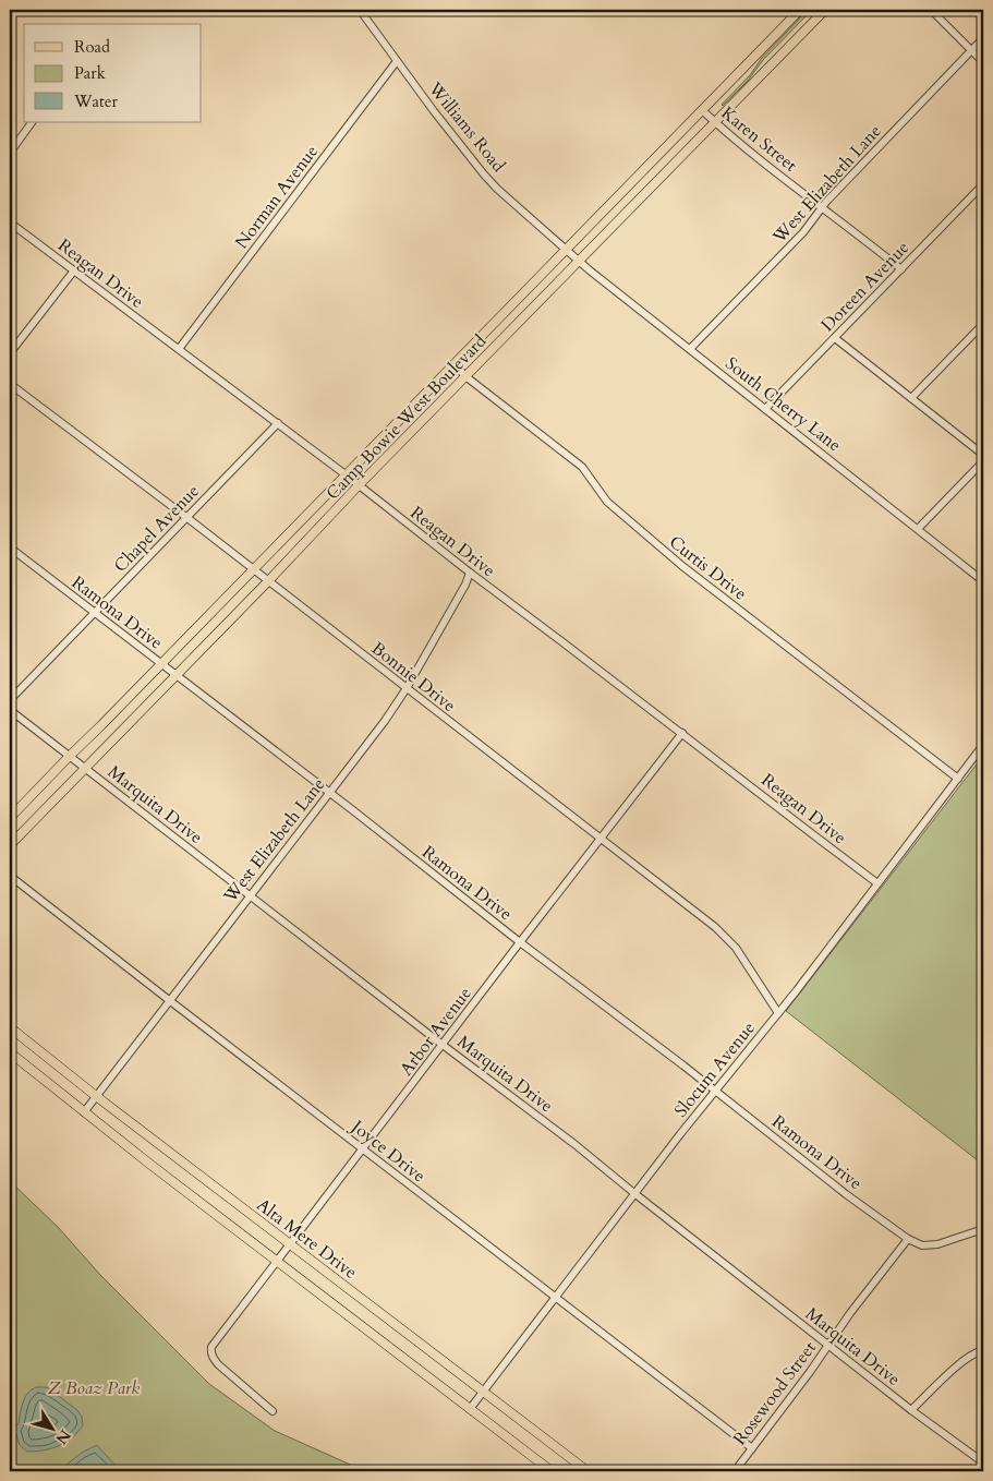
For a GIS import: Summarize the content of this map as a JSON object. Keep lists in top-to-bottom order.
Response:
{
  "streets": {
    "main road": ["Camp Bowie West Boulevard", "Alta Mere Drive"],
    "street": [
      "Williams Road",
      "Karen Street",
      "West Elizabeth Lane",
      "Norman Avenue",
      "Reagan Drive",
      "Doreen Avenue",
      "South Cherry Lane",
      "Chapel Avenue",
      "Curtis Drive",
      "Ramona Drive",
      "Bonnie Drive",
      "Marquita Drive",
      "Arbor Avenue",
      "Slocum Avenue",
      "Joyce Drive",
      "Rosewood Street"
    ]
  },
  "crossings": [
    ["Williams Road", "Norman Avenue"],
    ["Williams Road", "South Cherry Lane"],
    ["Williams Road", "Camp Bowie West Boulevard"],
    ["Karen Street", "West Elizabeth Lane"],
    ["Karen Street", "Doreen Avenue"],
    ["Karen Street", "Camp Bowie West Boulevard"],
    ["West Elizabeth Lane", "Reagan Drive"],
    ["West Elizabeth Lane", "South Cherry Lane"],
    ["West Elizabeth Lane", "Ramona Drive"],
    ["West Elizabeth Lane", "Bonnie Drive"],
    ["West Elizabeth Lane", "Marquita Drive"],
    ["West Elizabeth Lane", "Joyce Drive"],
    ["West Elizabeth Lane", "Alta Mere Drive"],
    ["Norman Avenue", "Reagan Drive"],
    ["Reagan Drive", "Camp Bowie West Boulevard"],
    ["Reagan Drive", "Chapel Avenue"],
    ["Reagan Drive", "Arbor Avenue"],
    ["Reagan Drive", "Slocum Avenue"],
    ["Doreen Avenue", "South Cherry Lane"],
    ["South Cherry Lane", "Camp Bowie West Boulevard"],
    ["Camp Bowie West Boulevard", "Curtis Drive"],
    ["Camp Bowie West Boulevard", "Ramona Drive"],
    ["Camp Bowie West Boulevard", "Bonnie Drive"],
    ["Camp Bowie West Boulevard", "Marquita Drive"],
    ["Chapel Avenue", "Ramona Drive"],
    ["Chapel Avenue", "Bonnie Drive"],
    ["Curtis Drive", "Slocum Avenue"],
    ["Ramona Drive", "Arbor Avenue"],
    ["Ramona Drive", "Slocum Avenue"],
    ["Ramona Drive", "Rosewood Street"],
    ["Bonnie Drive", "Arbor Avenue"],
    ["Bonnie Drive", "Slocum Avenue"],
    ["Marquita Drive", "Arbor Avenue"],
    ["Marquita Drive", "Slocum Avenue"],
    ["Marquita Drive", "Rosewood Street"],
    ["Arbor Avenue", "Joyce Drive"],
    ["Arbor Avenue", "Alta Mere Drive"],
    ["Slocum Avenue", "Joyce Drive"],
    ["Slocum Avenue", "Alta Mere Drive"],
    ["Joyce Drive", "Rosewood Street"]
  ],
  "parks": ["Z Boaz Park"],
  "legend": ["Road", "Park", "Water"],
  "north": "bottom right"
}
